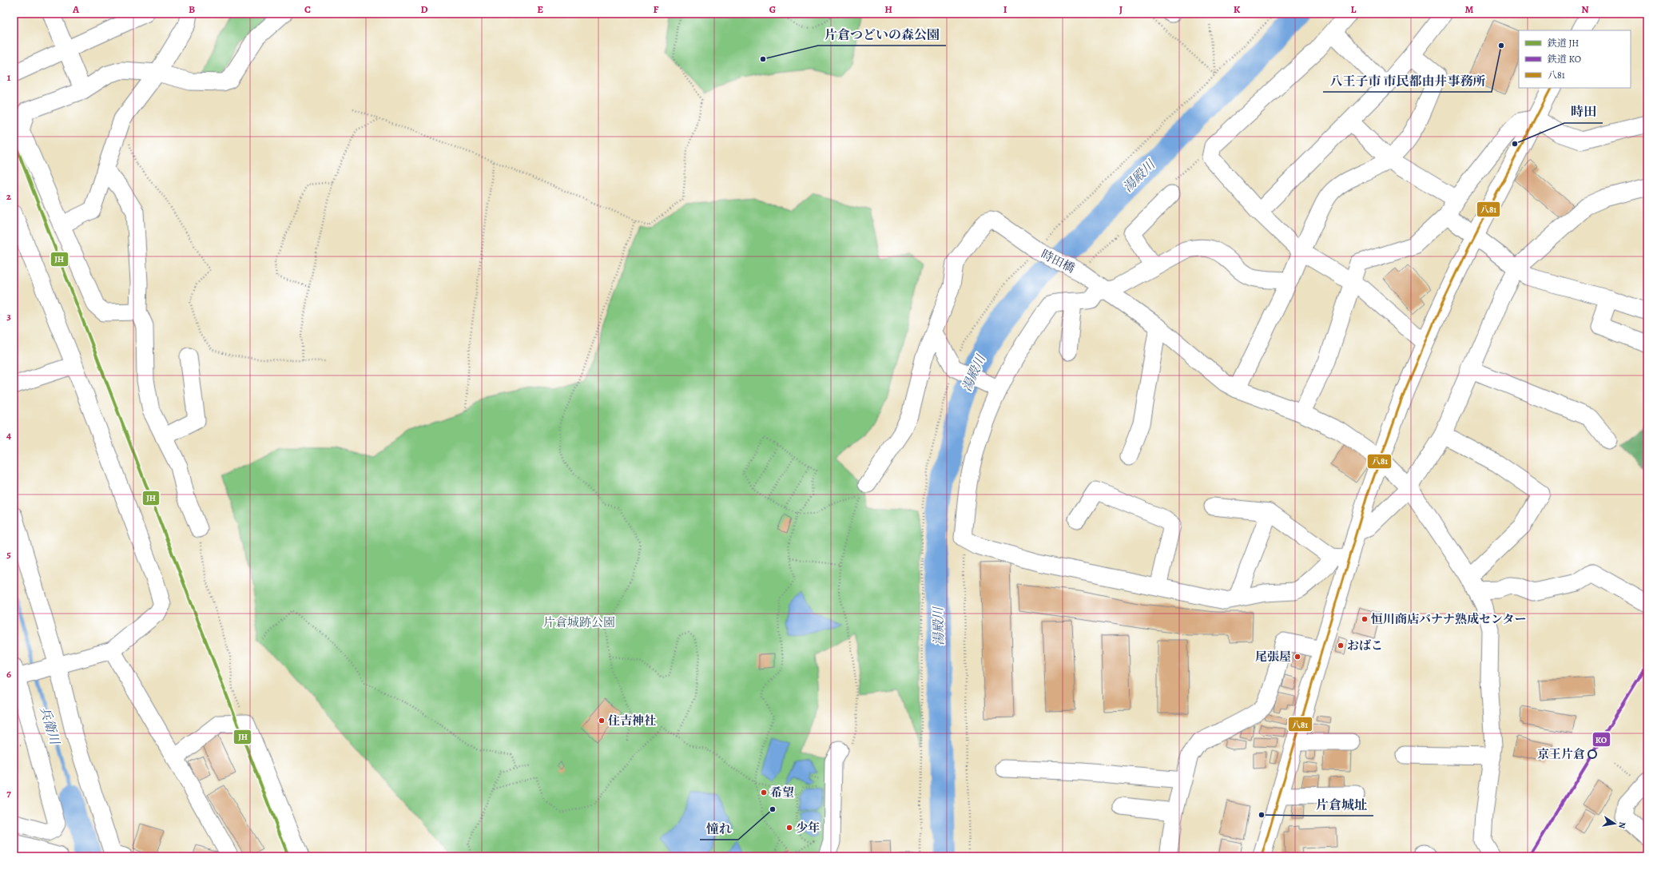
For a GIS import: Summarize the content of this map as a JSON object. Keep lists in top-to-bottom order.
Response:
{
  "streets": {
    "street": ["時田橋"]
  },
  "water": ["湯殿川", "兵衛川"],
  "parks": ["片倉城跡公園"],
  "places": [
    "八王子市 市民都由井事務所",
    "片倉つどいの森公園",
    "時田",
    "恒川商店バナナ熟成センター",
    "おばこ",
    "尾張屋",
    "住吉神社",
    "京王片倉",
    "希望",
    "憧れ",
    "片倉城址",
    "少年"
  ],
  "lines": ["transit line 八81", "rail line JH", "rail line KO"],
  "legend": ["鉄道 JH", "鉄道 KO", "八81"],
  "north": "right",
  "grid": {
    "columns": [
      "A",
      "B",
      "C",
      "D",
      "E",
      "F",
      "G",
      "H",
      "I",
      "J",
      "K",
      "L",
      "M",
      "N"
    ],
    "rows": [
      "1",
      "2",
      "3",
      "4",
      "5",
      "6",
      "7"
    ]
  }
}
